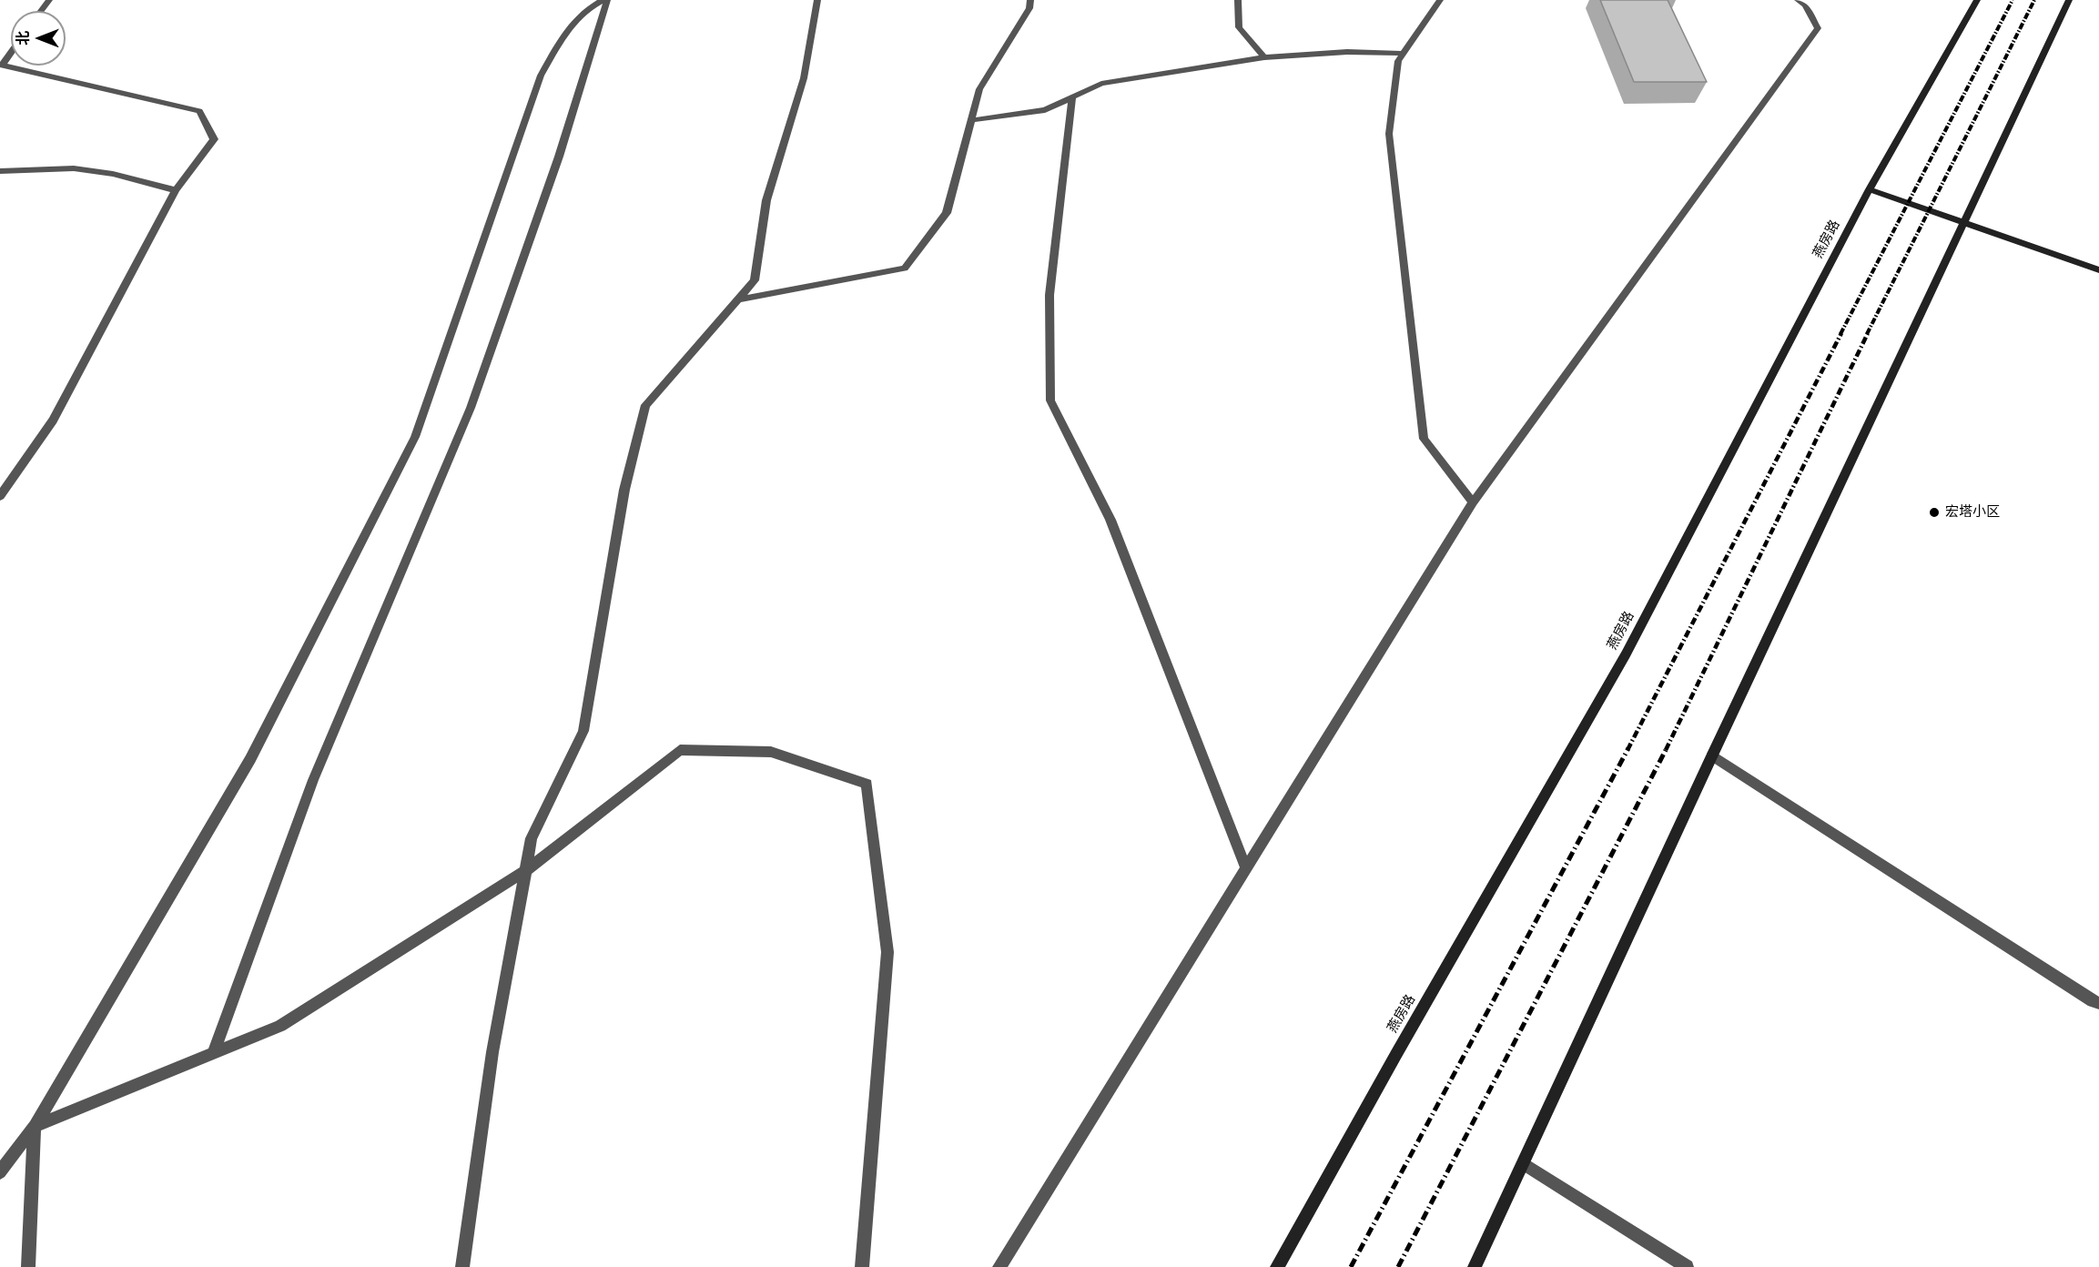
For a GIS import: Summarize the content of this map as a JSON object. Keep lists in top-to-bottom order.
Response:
{
  "streets": {
    "main road": ["燕房路"]
  },
  "places": ["宏塔小区"],
  "north": "left"
}
